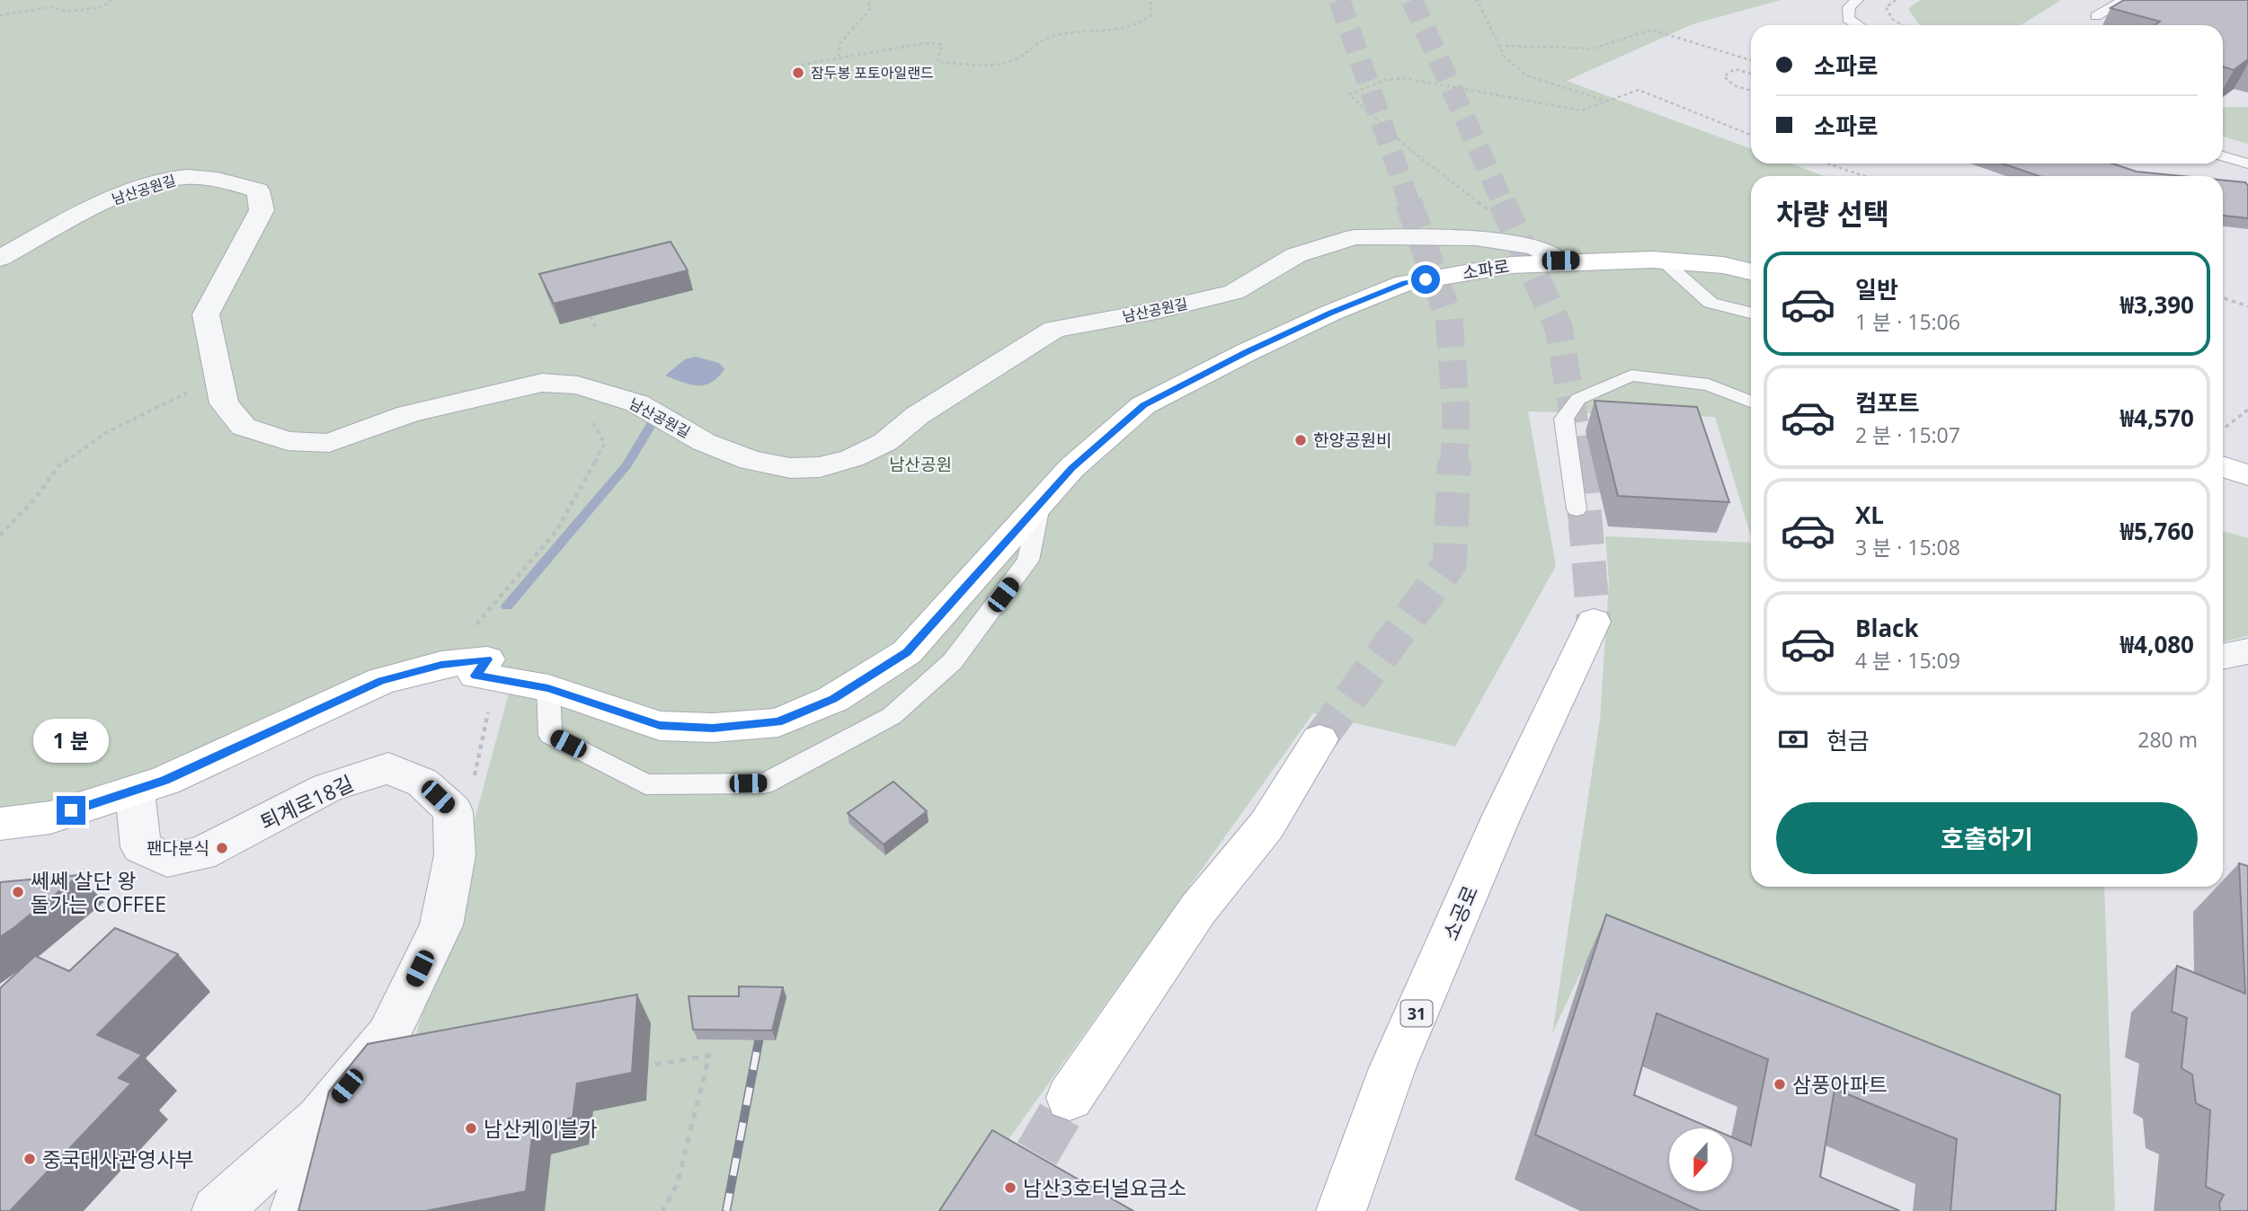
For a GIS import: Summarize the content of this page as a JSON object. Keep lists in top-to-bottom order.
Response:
{
  "streets": {
    "street": [
      "남산공원길",
      "소파로",
      "퇴계로18길",
      "소공로",
      "31"
    ]
  },
  "crossings": [
    ["남산공원길", "소파로"]
  ],
  "parks": ["남산공원"],
  "places": [
    "잠두봉 포토아일랜드",
    "한양공원비",
    "팬다분식",
    "쎄쎄 살단 왕 돌가는 COFFEE",
    "삼풍아파트",
    "남산케이블카",
    "중국대사관영사부",
    "남산3호터널요금소"
  ],
  "north": "bottom",
  "page": {
    "banner": ["소파로", "소파로"],
    "heading": "차량 선택",
    "list": [
      {
        "name": "일반",
        "note": "1 분 · 15:06",
        "value": "₩3,390"
      },
      {
        "name": "컴포트",
        "note": "2 분 · 15:07",
        "value": "₩4,570"
      },
      {
        "name": "XL",
        "note": "3 분 · 15:08",
        "value": "₩5,760"
      },
      {
        "name": "Black",
        "note": "4 분 · 15:09",
        "value": "₩4,080"
      }
    ],
    "pay": ["현금", "280 m"],
    "bubble": "1 분",
    "buttons": "호출하기"
  }
}
